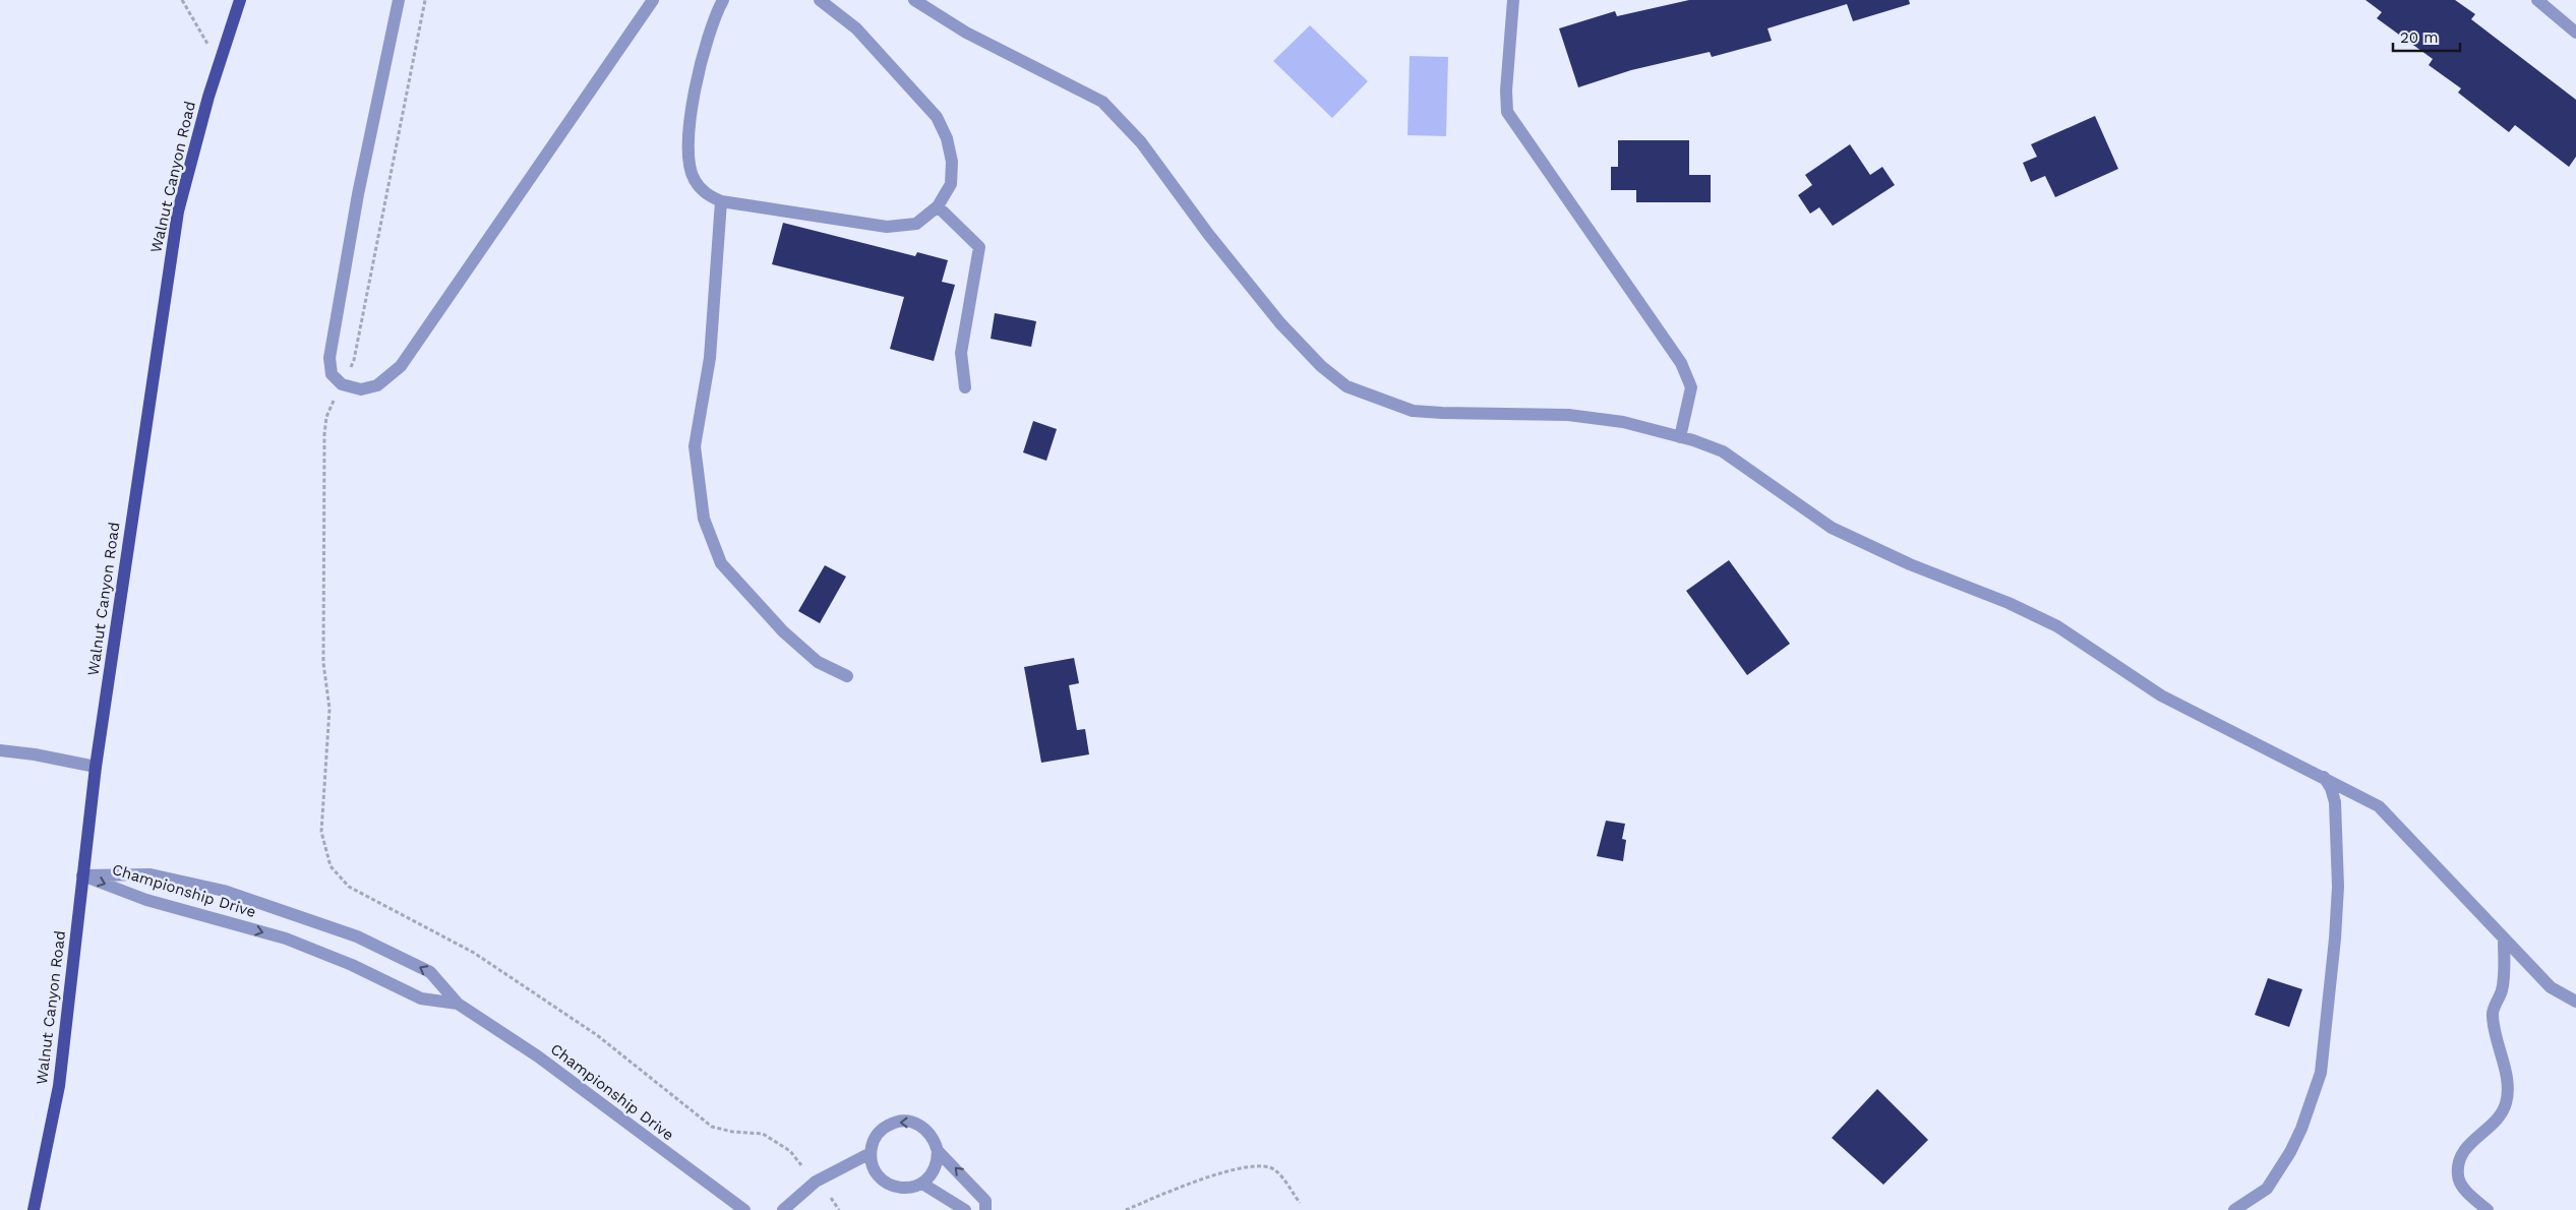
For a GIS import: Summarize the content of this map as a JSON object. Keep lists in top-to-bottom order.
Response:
{
  "streets": {
    "main road": ["Walnut Canyon Road"],
    "street": ["Championship Drive"]
  },
  "crossings": [
    ["Walnut Canyon Road", "Championship Drive"]
  ],
  "scale_bar": "20 m"
}
